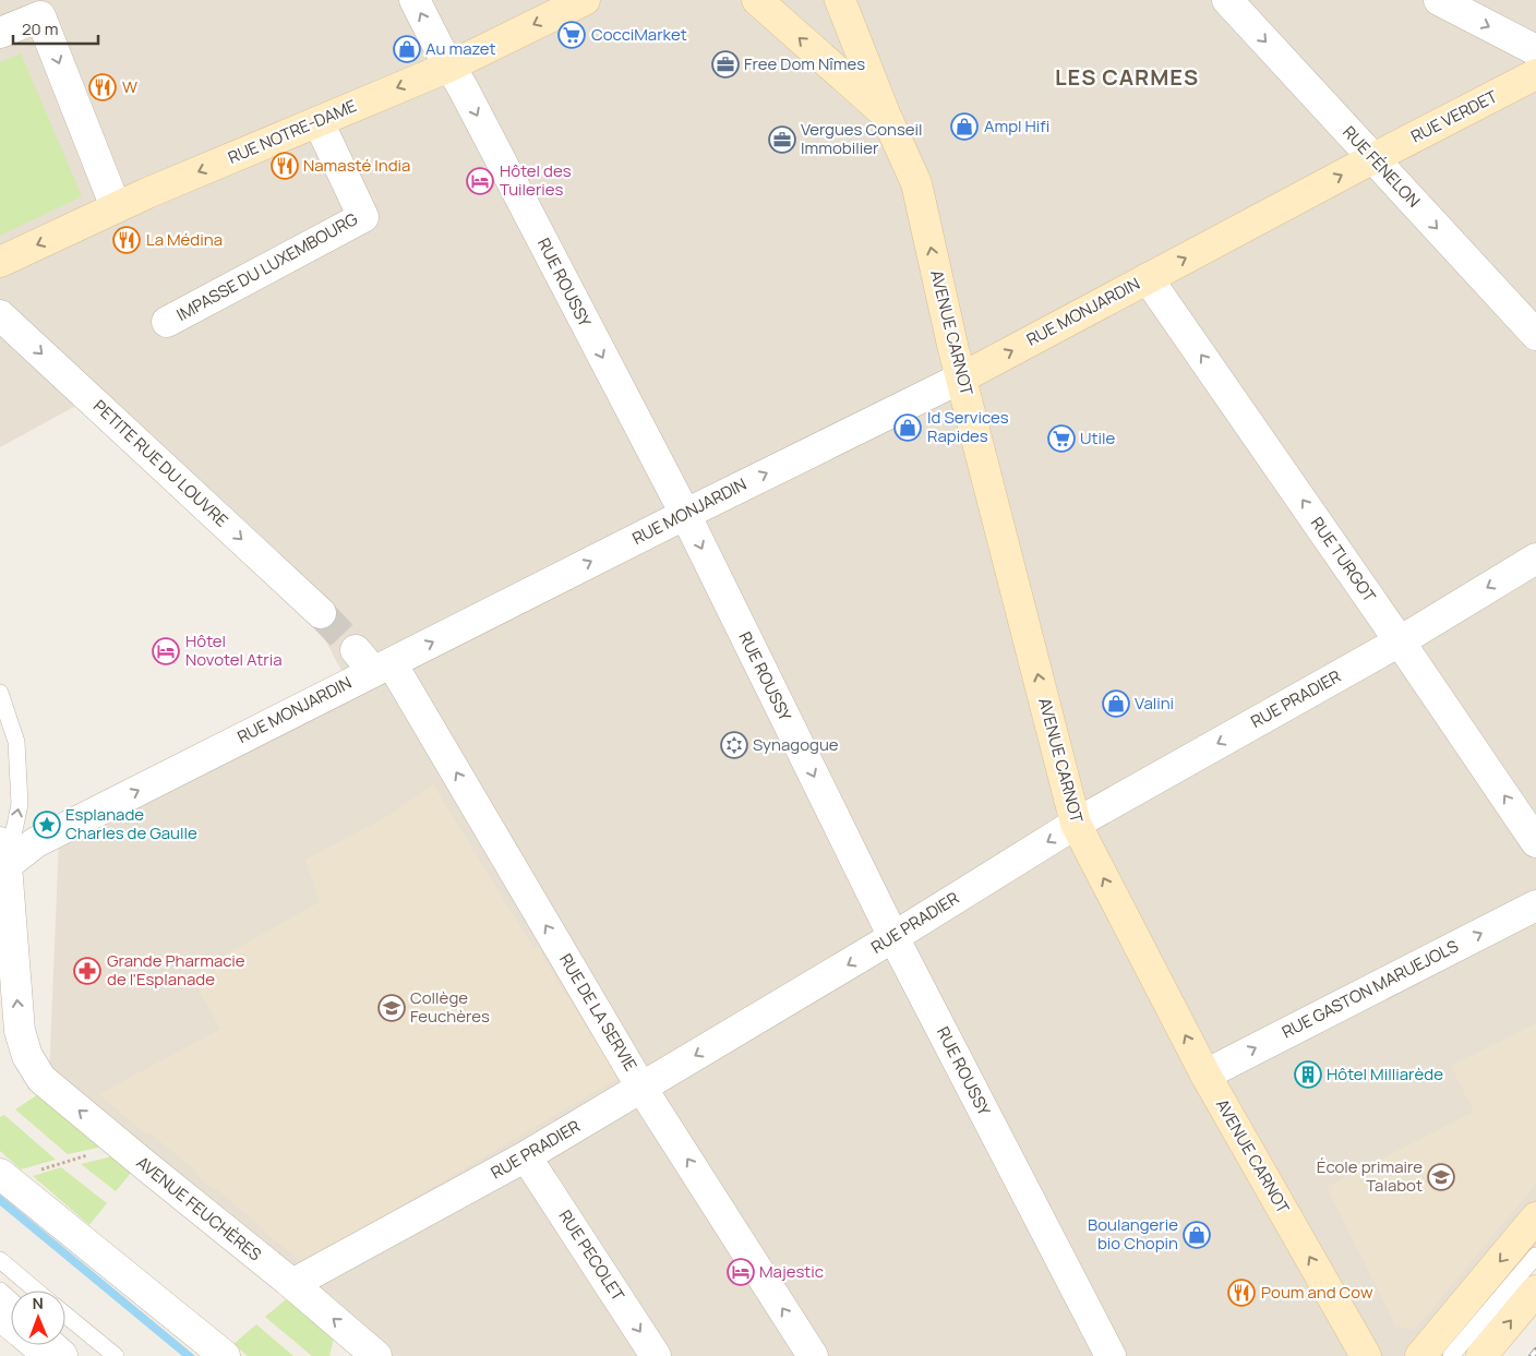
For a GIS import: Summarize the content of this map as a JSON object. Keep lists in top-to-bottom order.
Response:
{
  "streets": {
    "street": [
      "RUE VERDET",
      "RUE NOTRE-DAME",
      "RUE FÉNELON",
      "IMPASSE DU LUXEMBOURG",
      "RUE ROUSSY",
      "RUE MONJARDIN",
      "AVENUE CARNOT",
      "PETITE RUE DU LOUVRE",
      "RUE TURGOT",
      "RUE PRADIER",
      "RUE GASTON MARUEJOLS",
      "RUE DE LA SERVIE",
      "AVENUE FEUCHÈRES",
      "RUE PECOLET"
    ]
  },
  "crossings": [
    ["RUE VERDET", "RUE FÉNELON"],
    ["RUE VERDET", "RUE MONJARDIN"],
    ["RUE NOTRE-DAME", "IMPASSE DU LUXEMBOURG"],
    ["RUE NOTRE-DAME", "RUE ROUSSY"],
    ["RUE FÉNELON", "RUE MONJARDIN"],
    ["RUE ROUSSY", "RUE MONJARDIN"],
    ["RUE ROUSSY", "RUE PRADIER"],
    ["RUE MONJARDIN", "AVENUE CARNOT"],
    ["RUE MONJARDIN", "RUE TURGOT"],
    ["RUE MONJARDIN", "RUE DE LA SERVIE"],
    ["RUE MONJARDIN", "AVENUE FEUCHÈRES"],
    ["AVENUE CARNOT", "RUE PRADIER"],
    ["AVENUE CARNOT", "RUE GASTON MARUEJOLS"],
    ["RUE TURGOT", "RUE PRADIER"],
    ["RUE PRADIER", "RUE DE LA SERVIE"],
    ["RUE PRADIER", "AVENUE FEUCHÈRES"],
    ["RUE PRADIER", "RUE PECOLET"]
  ],
  "one_way": [
    "RUE NOTRE-DAME",
    "RUE FÉNELON",
    "RUE ROUSSY",
    "RUE MONJARDIN",
    "AVENUE CARNOT",
    "PETITE RUE DU LOUVRE",
    "RUE TURGOT",
    "RUE PRADIER",
    "RUE GASTON MARUEJOLS",
    "RUE DE LA SERVIE",
    "AVENUE FEUCHÈRES",
    "RUE PECOLET"
  ],
  "districts": ["LES CARMES"],
  "places": {
    "supermarket": ["CocciMarket", "Utile"],
    "shop": [
      "Au mazet",
      "Ampl Hifi",
      "Id Services Rapides",
      "Valini",
      "Boulangerie bio Chopin"
    ],
    "office": ["Free Dom Nîmes", "Vergues Conseil Immobilier"],
    "restaurant": [
      "W",
      "Namasté India",
      "La Médina",
      "Poum and Cow"
    ],
    "hotel": ["Hôtel des Tuileries", "Hôtel Novotel Atria", "Majestic"],
    "synagogue": ["Synagogue"],
    "place": ["Esplanade Charles de Gaulle"],
    "pharmacy": ["Grande Pharmacie de l'Esplanade"],
    "school or university": ["Collège Feuchères", "École primaire Talabot"],
    "building": ["Hôtel Milliarède"]
  },
  "scale_bar": "20 m",
  "north": "top"
}
